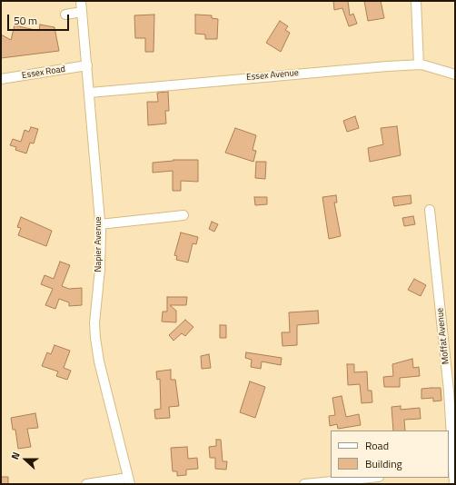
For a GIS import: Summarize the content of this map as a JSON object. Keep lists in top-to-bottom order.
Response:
{
  "streets": {
    "street": [
      "Essex Road",
      "Essex Avenue",
      "Napier Avenue",
      "Moffat Avenue"
    ]
  },
  "crossings": [
    ["Essex Road", "Napier Avenue"],
    ["Essex Avenue", "Napier Avenue"]
  ],
  "legend": ["Road", "Building"],
  "scale_bar": "50 m",
  "north": "left"
}
